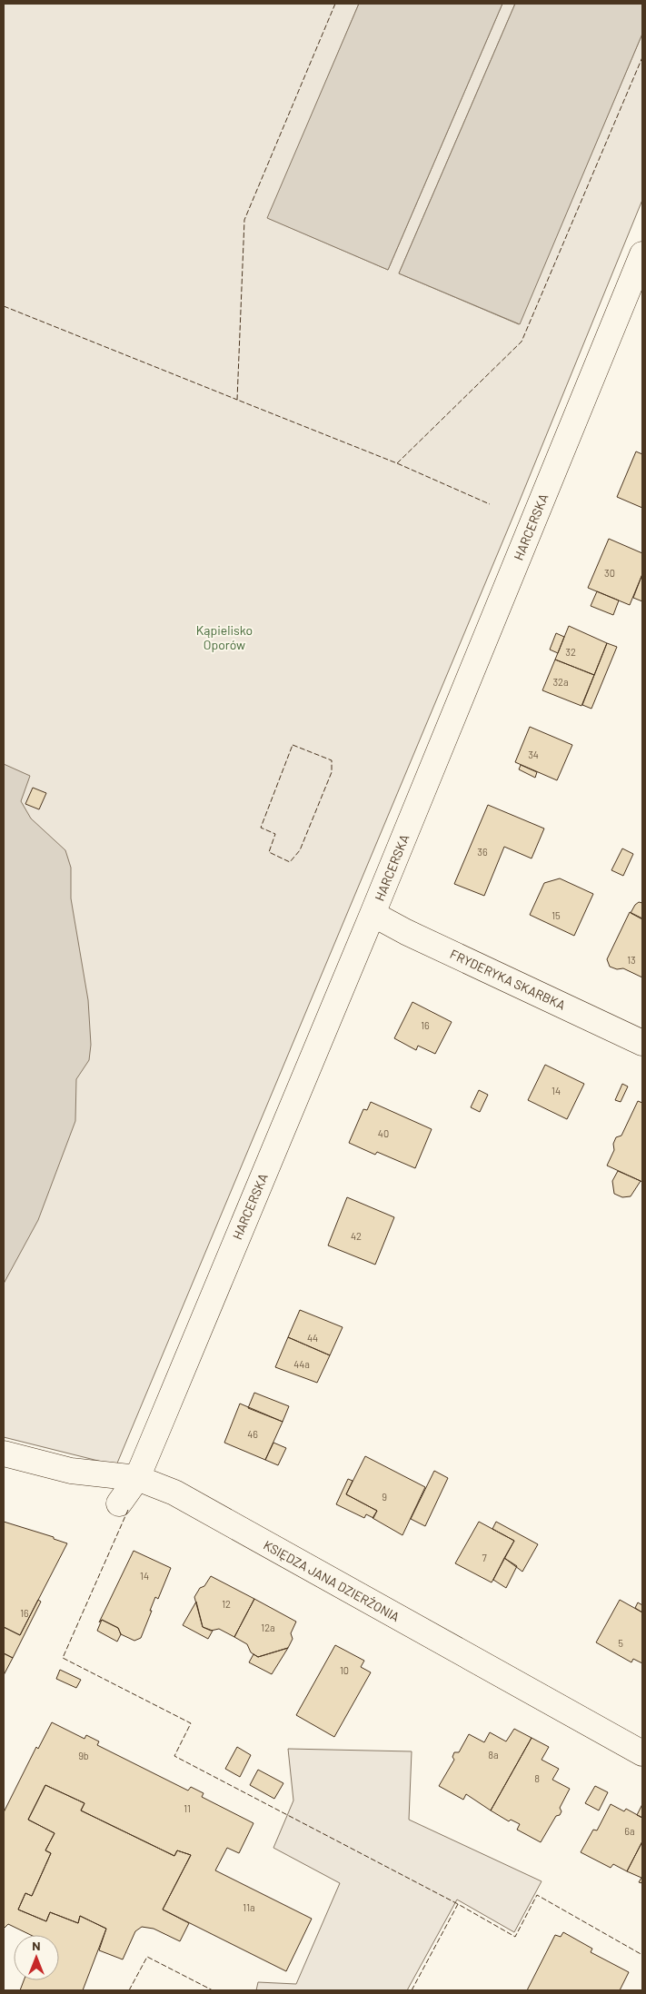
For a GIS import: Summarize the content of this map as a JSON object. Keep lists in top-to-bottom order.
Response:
{
  "streets": {
    "street": ["HARCERSKA", "FRYDERYKA SKARBKA", "KSIĘDZA JANA DZIERŻONIA"]
  },
  "crossings": [
    ["HARCERSKA", "FRYDERYKA SKARBKA"],
    ["HARCERSKA", "KSIĘDZA JANA DZIERŻONIA"]
  ],
  "parks": ["Kąpielisko Oporów"],
  "house_numbers": [
    "30",
    "32",
    "32a",
    "34",
    "36",
    "15",
    "13",
    "16",
    "14",
    "40",
    "42",
    "44",
    "44a",
    "46",
    "9",
    "7",
    "14",
    "12",
    "16",
    "12a",
    "5",
    "10",
    "8a",
    "9b",
    "8",
    "11",
    "6a",
    "11a"
  ],
  "north": "top"
}
